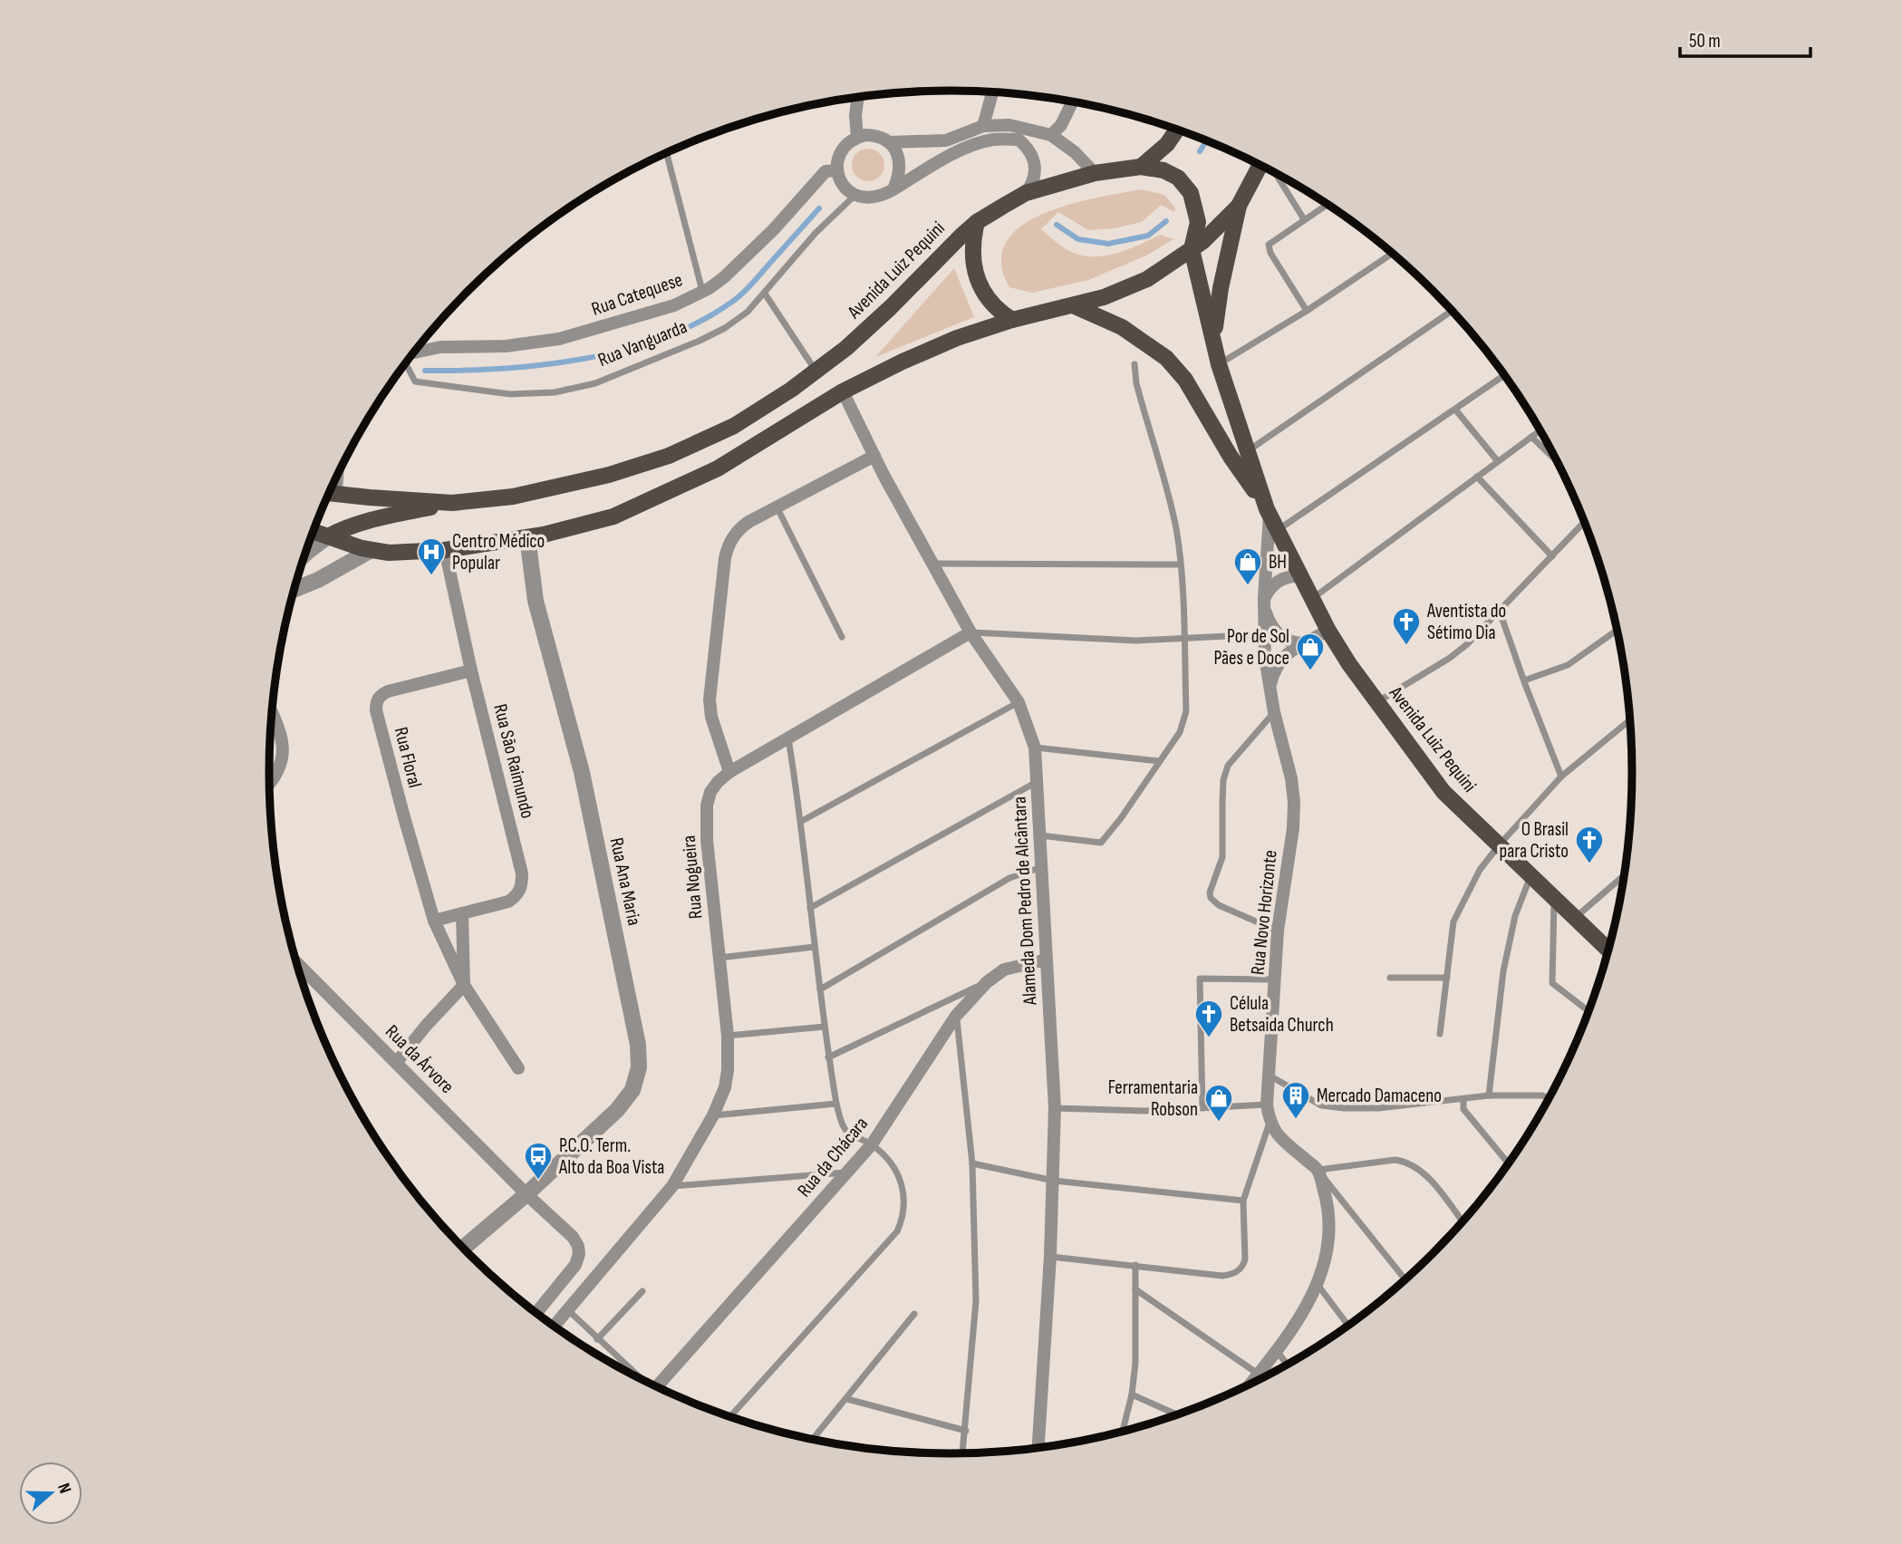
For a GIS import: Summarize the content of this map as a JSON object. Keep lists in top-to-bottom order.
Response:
{
  "streets": {
    "main road": ["Avenida Luiz Pequini"],
    "street": [
      "Rua Catequese",
      "Rua Floral",
      "Rua São Raimundo",
      "Rua Nogueira",
      "Rua Ana Maria",
      "Alameda Dom Pedro de Alcântara",
      "Rua Novo Horizonte",
      "Rua da Árvore",
      "Rua da Chácara"
    ],
    "lane": ["Rua Vanguarda"]
  },
  "crossings": [
    ["Avenida Luiz Pequini", "Rua Novo Horizonte"],
    ["Rua Catequese", "Rua Vanguarda"],
    ["Rua Floral", "Rua São Raimundo"],
    ["Rua Ana Maria", "Rua da Árvore"],
    ["Alameda Dom Pedro de Alcântara", "Rua da Chácara"]
  ],
  "places": {
    "hospital": ["Centro Médico Popular"],
    "shop": ["BH", "Por de Sol Pães e Doce", "Ferramentaria Robson"],
    "church": ["Aventista do Sétimo Dia", "O Brasil para Cristo", "Célula Betsaida Church"],
    "building": ["Mercado Damaceno"],
    "bus stop": ["P.C.O. Term. Alto da Boa Vista"]
  },
  "scale_bar": "50 m",
  "north": "right"
}
